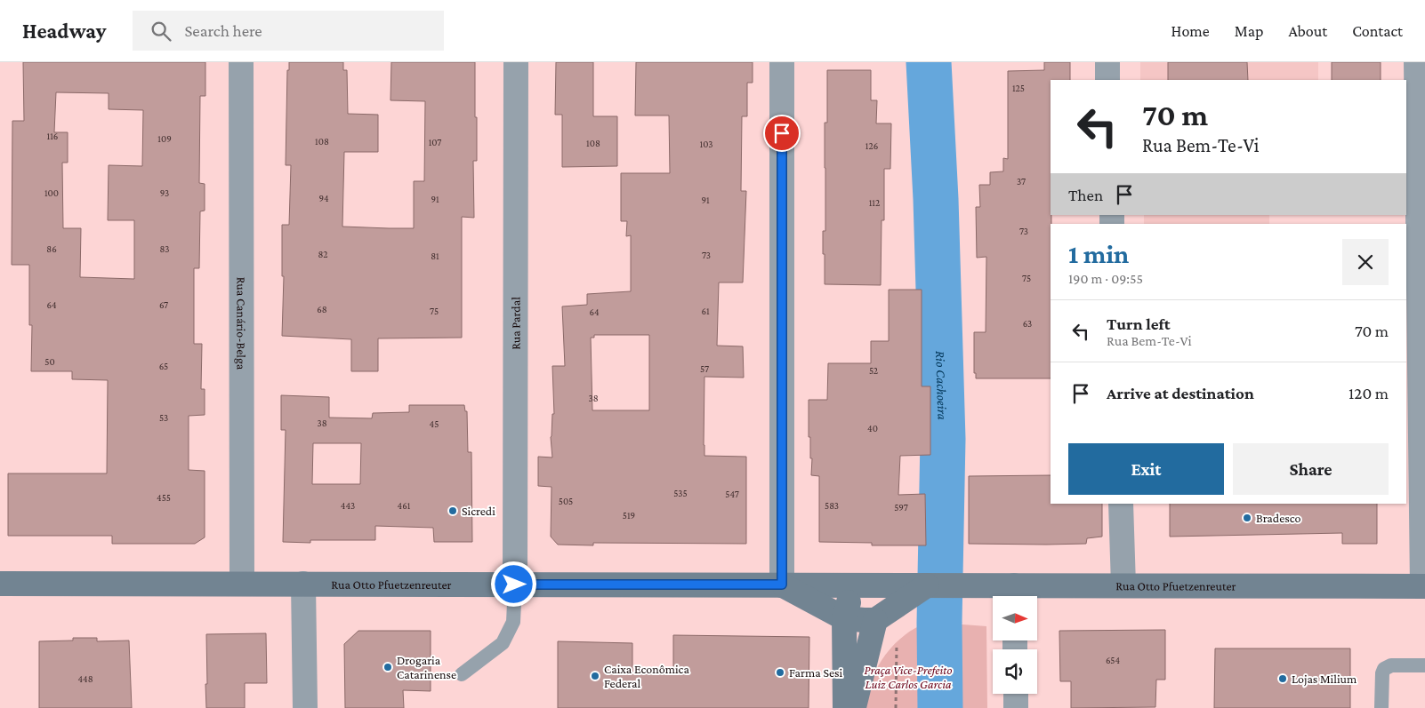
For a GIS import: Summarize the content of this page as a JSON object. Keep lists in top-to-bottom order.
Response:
{
  "streets": {
    "main road": ["Rua Otto Pfuetzenreuter"],
    "street": ["Rua Canário-Belga", "Rua Pardal"]
  },
  "crossings": [
    ["Rua Canário-Belga", "Rua Otto Pfuetzenreuter"],
    ["Rua Pardal", "Rua Otto Pfuetzenreuter"]
  ],
  "water": ["Rio Cachoeira"],
  "parks": ["Praça Vice-Prefeito Luiz Carlos Garcia"],
  "places": [
    "Sicredi",
    "Bradesco",
    "Drogaria Catarinense",
    "Farma Sesi",
    "Caixa Econômica Federal",
    "Lojas Milium"
  ],
  "house_numbers": [
    "125",
    "116",
    "109",
    "108",
    "107",
    "108",
    "103",
    "126",
    "37",
    "100",
    "93",
    "94",
    "91",
    "91",
    "112",
    "73",
    "86",
    "83",
    "82",
    "73",
    "81",
    "75",
    "64",
    "67",
    "68",
    "75",
    "61",
    "64",
    "63",
    "50",
    "65",
    "57",
    "52",
    "38",
    "53",
    "38",
    "45",
    "40",
    "535",
    "547",
    "455",
    "505",
    "443",
    "461",
    "583",
    "597",
    "519",
    "654",
    "448"
  ],
  "north": "right",
  "page": {
    "header": "Headway",
    "search": "Search here",
    "nav": [
      "Home",
      "Map",
      "About",
      "Contact"
    ],
    "turn": ["70 m", "Rua Bem-Te-Vi"],
    "then": "Then",
    "heading": ["1 min", "190 m · 09:55"],
    "list": [
      {
        "name": "Turn left",
        "note": "Rua Bem-Te-Vi",
        "value": "70 m"
      },
      {
        "name": "Arrive at destination",
        "value": "120 m"
      }
    ],
    "buttons": ["Exit", "Share"]
  }
}
